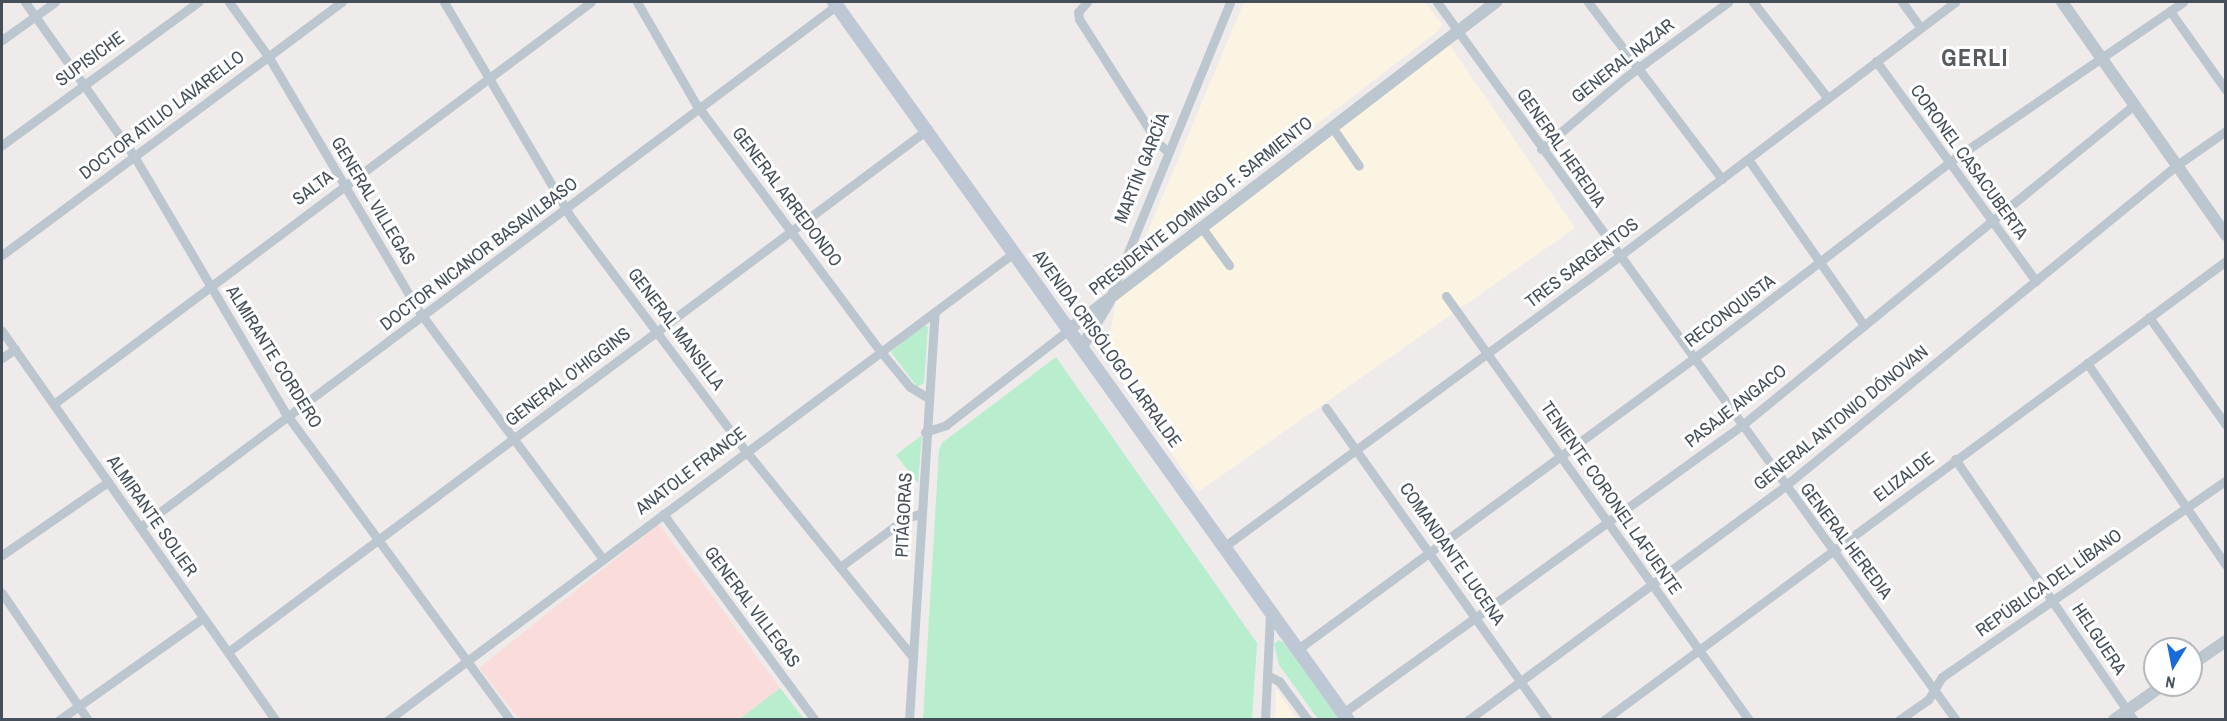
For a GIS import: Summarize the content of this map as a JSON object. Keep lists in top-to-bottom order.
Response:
{
  "streets": {
    "main road": ["AVENIDA CRISÓLOGO LARRALDE"],
    "street": [
      "SUPISICHE",
      "GENERAL NAZAR",
      "DOCTOR ATILIO LAVARELLO",
      "GENERAL HEREDIA",
      "CORONEL CASACUBERTA",
      "MARTÍN GARCÍA",
      "SALTA",
      "GENERAL ARREDONDO",
      "GENERAL VILLEGAS",
      "PRESIDENTE DOMINGO F. SARMIENTO",
      "DOCTOR NICANOR BASAVILBASO",
      "TRES SARGENTOS",
      "RECONQUISTA",
      "GENERAL MANSILLA",
      "ALMIRANTE CORDERO",
      "GENERAL O'HIGGINS",
      "PASAJE ANGACO",
      "GENERAL ANTONIO DÓNOVAN",
      "ANATOLE FRANCE",
      "ELIZALDE",
      "TENIENTE CORONEL LAFUENTE",
      "PITÁGORAS",
      "ALMIRANTE SOLIER",
      "COMANDANTE LUCENA",
      "REPÚBLICA DEL LÍBANO",
      "HELGUERA"
    ]
  },
  "crossings": [
    ["SUPISICHE", "ALMIRANTE CORDERO"],
    ["GENERAL NAZAR", "GENERAL HEREDIA"],
    ["DOCTOR ATILIO LAVARELLO", "GENERAL VILLEGAS"],
    ["DOCTOR ATILIO LAVARELLO", "ALMIRANTE CORDERO"],
    ["GENERAL HEREDIA", "PRESIDENTE DOMINGO F. SARMIENTO"],
    ["GENERAL HEREDIA", "TRES SARGENTOS"],
    ["GENERAL HEREDIA", "RECONQUISTA"],
    ["GENERAL HEREDIA", "PASAJE ANGACO"],
    ["GENERAL HEREDIA", "GENERAL ANTONIO DÓNOVAN"],
    ["GENERAL HEREDIA", "ELIZALDE"],
    ["GENERAL HEREDIA", "REPÚBLICA DEL LÍBANO"],
    ["CORONEL CASACUBERTA", "TRES SARGENTOS"],
    ["CORONEL CASACUBERTA", "RECONQUISTA"],
    ["CORONEL CASACUBERTA", "PASAJE ANGACO"],
    ["CORONEL CASACUBERTA", "GENERAL ANTONIO DÓNOVAN"],
    ["MARTÍN GARCÍA", "PRESIDENTE DOMINGO F. SARMIENTO"],
    ["MARTÍN GARCÍA", "AVENIDA CRISÓLOGO LARRALDE"],
    ["SALTA", "GENERAL VILLEGAS"],
    ["SALTA", "GENERAL MANSILLA"],
    ["SALTA", "ALMIRANTE CORDERO"],
    ["SALTA", "ALMIRANTE SOLIER"],
    ["GENERAL ARREDONDO", "DOCTOR NICANOR BASAVILBASO"],
    ["GENERAL ARREDONDO", "GENERAL O'HIGGINS"],
    ["GENERAL ARREDONDO", "ANATOLE FRANCE"],
    ["GENERAL ARREDONDO", "PITÁGORAS"],
    ["GENERAL VILLEGAS", "DOCTOR NICANOR BASAVILBASO"],
    ["GENERAL VILLEGAS", "GENERAL O'HIGGINS"],
    ["GENERAL VILLEGAS", "ANATOLE FRANCE"],
    ["PRESIDENTE DOMINGO F. SARMIENTO", "AVENIDA CRISÓLOGO LARRALDE"],
    ["PRESIDENTE DOMINGO F. SARMIENTO", "PITÁGORAS"],
    ["DOCTOR NICANOR BASAVILBASO", "GENERAL MANSILLA"],
    ["DOCTOR NICANOR BASAVILBASO", "AVENIDA CRISÓLOGO LARRALDE"],
    ["DOCTOR NICANOR BASAVILBASO", "ALMIRANTE CORDERO"],
    ["DOCTOR NICANOR BASAVILBASO", "ALMIRANTE SOLIER"],
    ["TRES SARGENTOS", "AVENIDA CRISÓLOGO LARRALDE"],
    ["TRES SARGENTOS", "TENIENTE CORONEL LAFUENTE"],
    ["TRES SARGENTOS", "COMANDANTE LUCENA"],
    ["RECONQUISTA", "AVENIDA CRISÓLOGO LARRALDE"],
    ["RECONQUISTA", "TENIENTE CORONEL LAFUENTE"],
    ["RECONQUISTA", "COMANDANTE LUCENA"],
    ["GENERAL MANSILLA", "GENERAL O'HIGGINS"],
    ["GENERAL MANSILLA", "ANATOLE FRANCE"],
    ["GENERAL MANSILLA", "PITÁGORAS"],
    ["AVENIDA CRISÓLOGO LARRALDE", "GENERAL O'HIGGINS"],
    ["AVENIDA CRISÓLOGO LARRALDE", "PASAJE ANGACO"],
    ["AVENIDA CRISÓLOGO LARRALDE", "ANATOLE FRANCE"],
    ["ALMIRANTE CORDERO", "GENERAL O'HIGGINS"],
    ["ALMIRANTE CORDERO", "ANATOLE FRANCE"],
    ["GENERAL O'HIGGINS", "ALMIRANTE SOLIER"],
    ["PASAJE ANGACO", "TENIENTE CORONEL LAFUENTE"],
    ["PASAJE ANGACO", "COMANDANTE LUCENA"],
    ["GENERAL ANTONIO DÓNOVAN", "TENIENTE CORONEL LAFUENTE"],
    ["GENERAL ANTONIO DÓNOVAN", "COMANDANTE LUCENA"],
    ["ANATOLE FRANCE", "PITÁGORAS"],
    ["ELIZALDE", "TENIENTE CORONEL LAFUENTE"],
    ["ELIZALDE", "HELGUERA"],
    ["REPÚBLICA DEL LÍBANO", "HELGUERA"]
  ],
  "districts": ["GERLI"],
  "north": "bottom"
}
